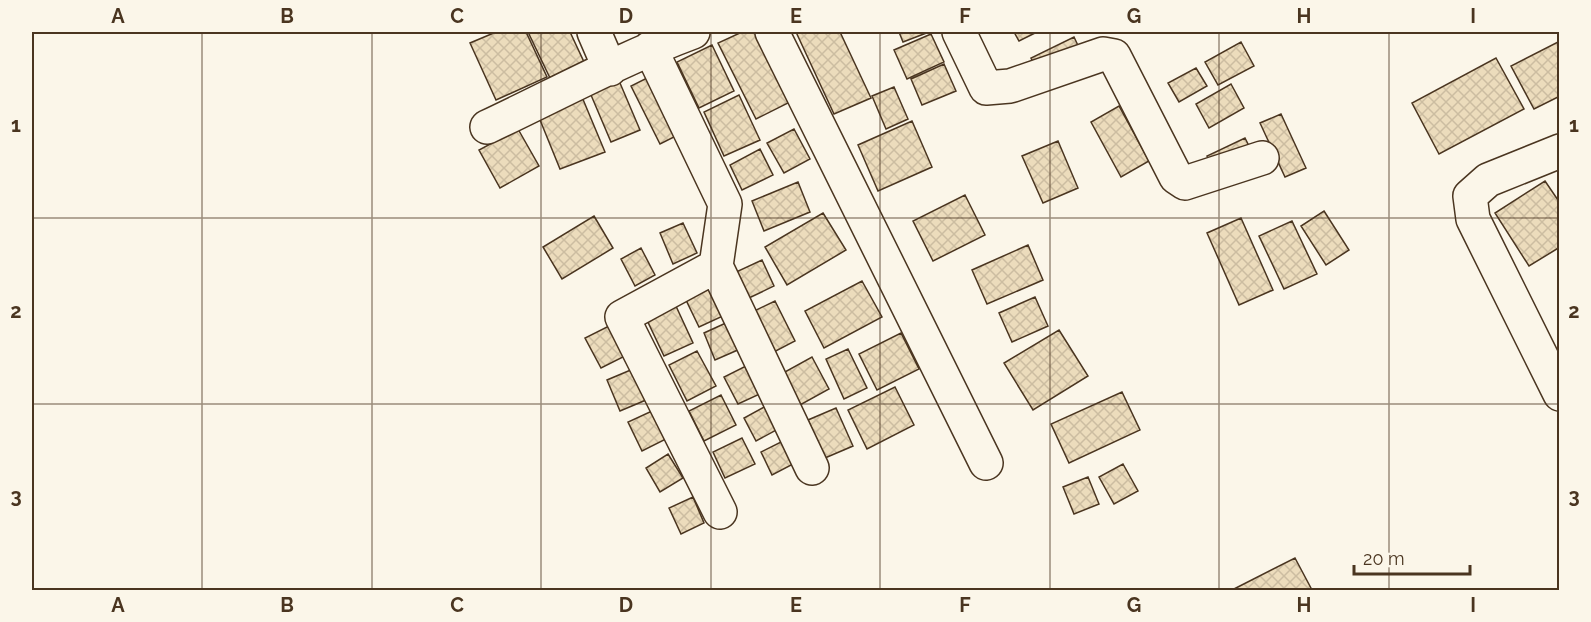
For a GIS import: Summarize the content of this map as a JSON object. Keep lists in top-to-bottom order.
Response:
{
  "scale_bar": "20 m",
  "grid": {
    "columns": [
      "A",
      "B",
      "C",
      "D",
      "E",
      "F",
      "G",
      "H",
      "I"
    ],
    "rows": ["1", "2", "3"]
  }
}
